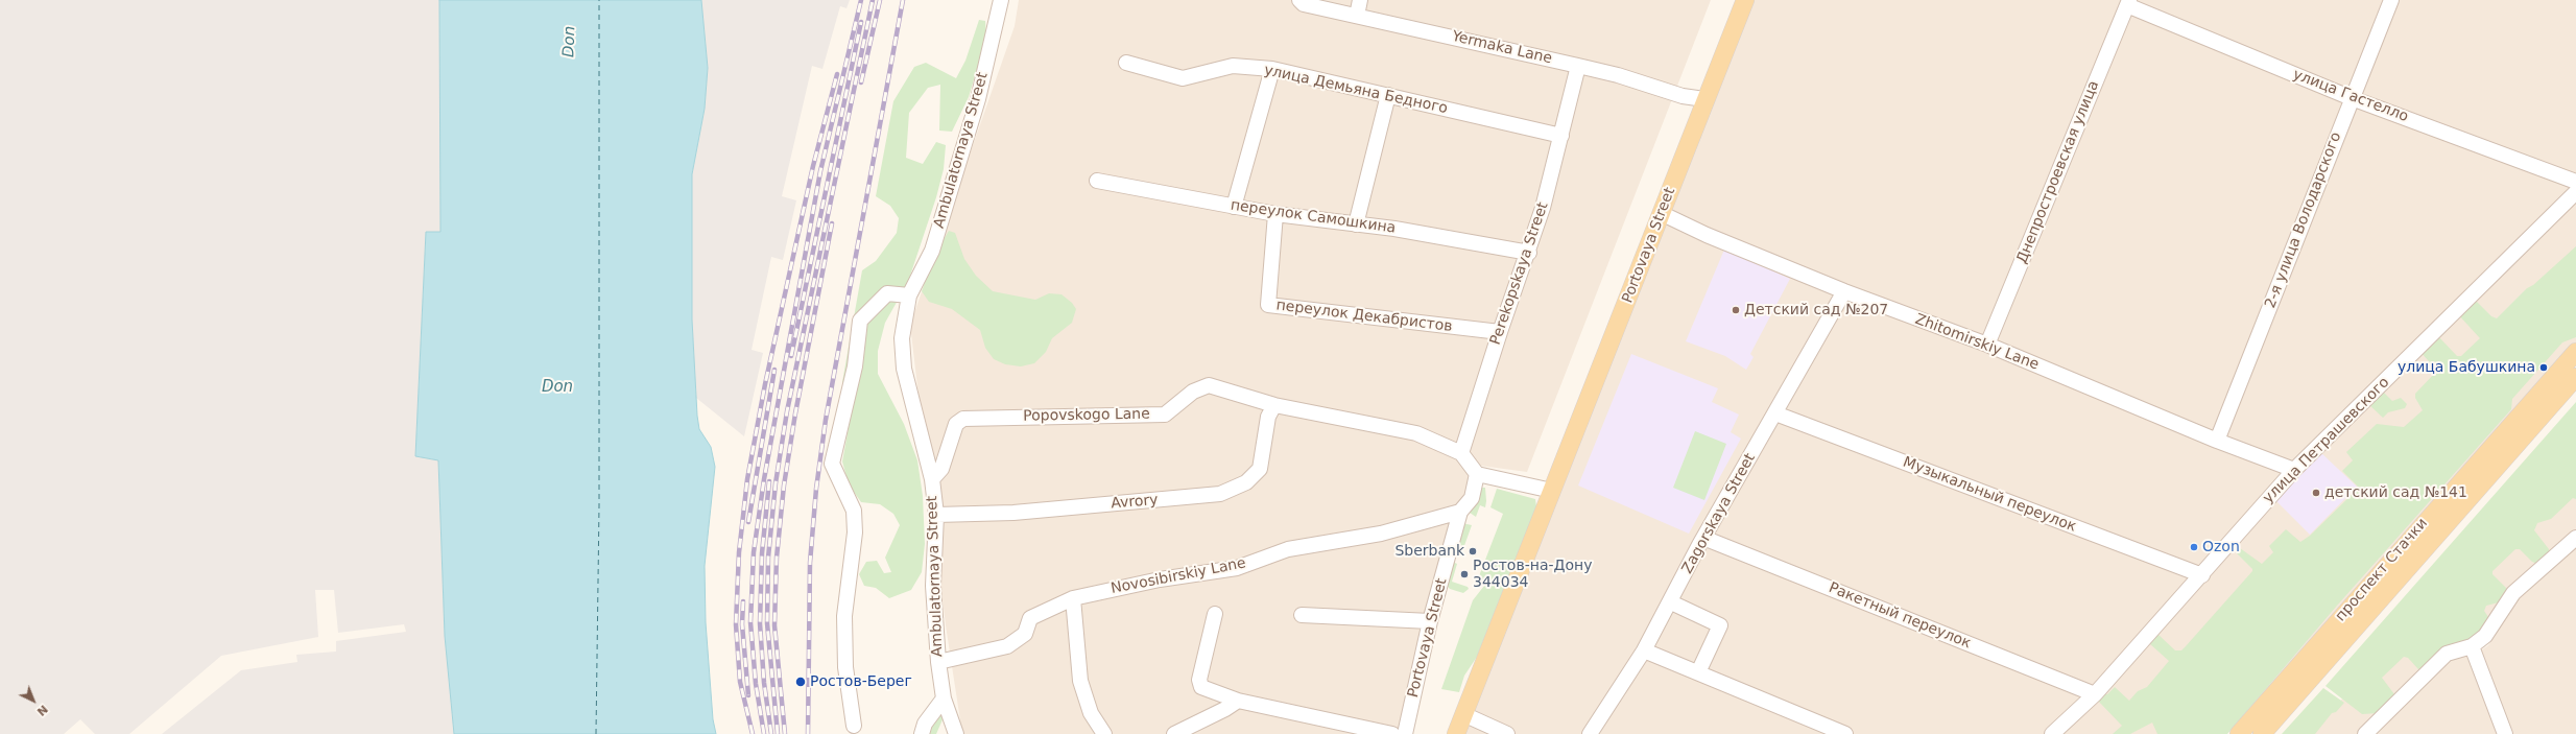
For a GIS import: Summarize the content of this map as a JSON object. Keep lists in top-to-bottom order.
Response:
{
  "streets": {
    "main road": ["Portovaya Street", "проспект Стачки"],
    "street": [
      "Yermaka Lane",
      "улица Демьяна Бедного",
      "улица Гастелло",
      "Ambulatornaya Street",
      "Днепростроевская улица",
      "переулок Самошкина",
      "2-я улица Володарского",
      "Perekopskaya Street",
      "переулок Декабристов",
      "Zhitomirskiy Lane",
      "Popovskogo Lane",
      "улица Петрашевского",
      "Музыкальный переулок",
      "Avrory",
      "Zagorskaya Street",
      "Novosibirskiy Lane",
      "Ракетный переулок"
    ]
  },
  "crossings": [
    ["Yermaka Lane", "Portovaya Street"],
    ["Yermaka Lane", "Perekopskaya Street"],
    ["улица Демьяна Бедного", "Perekopskaya Street"],
    ["улица Гастелло", "Днепростроевская улица"],
    ["улица Гастелло", "2-я улица Володарского"],
    ["Ambulatornaya Street", "Popovskogo Lane"],
    ["Ambulatornaya Street", "Avrory"],
    ["Ambulatornaya Street", "Novosibirskiy Lane"],
    ["Днепростроевская улица", "Zhitomirskiy Lane"],
    ["переулок Самошкина", "Perekopskaya Street"],
    ["переулок Самошкина", "переулок Декабристов"],
    ["2-я улица Володарского", "Zhitomirskiy Lane"],
    ["Portovaya Street", "Zhitomirskiy Lane"],
    ["Portovaya Street", "Novosibirskiy Lane"],
    ["Perekopskaya Street", "переулок Декабристов"],
    ["Perekopskaya Street", "Popovskogo Lane"],
    ["Zhitomirskiy Lane", "улица Петрашевского"],
    ["Zhitomirskiy Lane", "Zagorskaya Street"],
    ["Popovskogo Lane", "Avrory"],
    ["улица Петрашевского", "Музыкальный переулок"],
    ["улица Петрашевского", "Ракетный переулок"],
    ["Музыкальный переулок", "Zagorskaya Street"],
    ["Zagorskaya Street", "Ракетный переулок"]
  ],
  "water": ["Don"],
  "places": [
    "Детский сад №207",
    "улица Бабушкина",
    "детский сад №141",
    "Ozon",
    "Sberbank",
    "Ростов-на-Дону 344034",
    "Ростов-Берег"
  ],
  "north": "bottom right"
}
